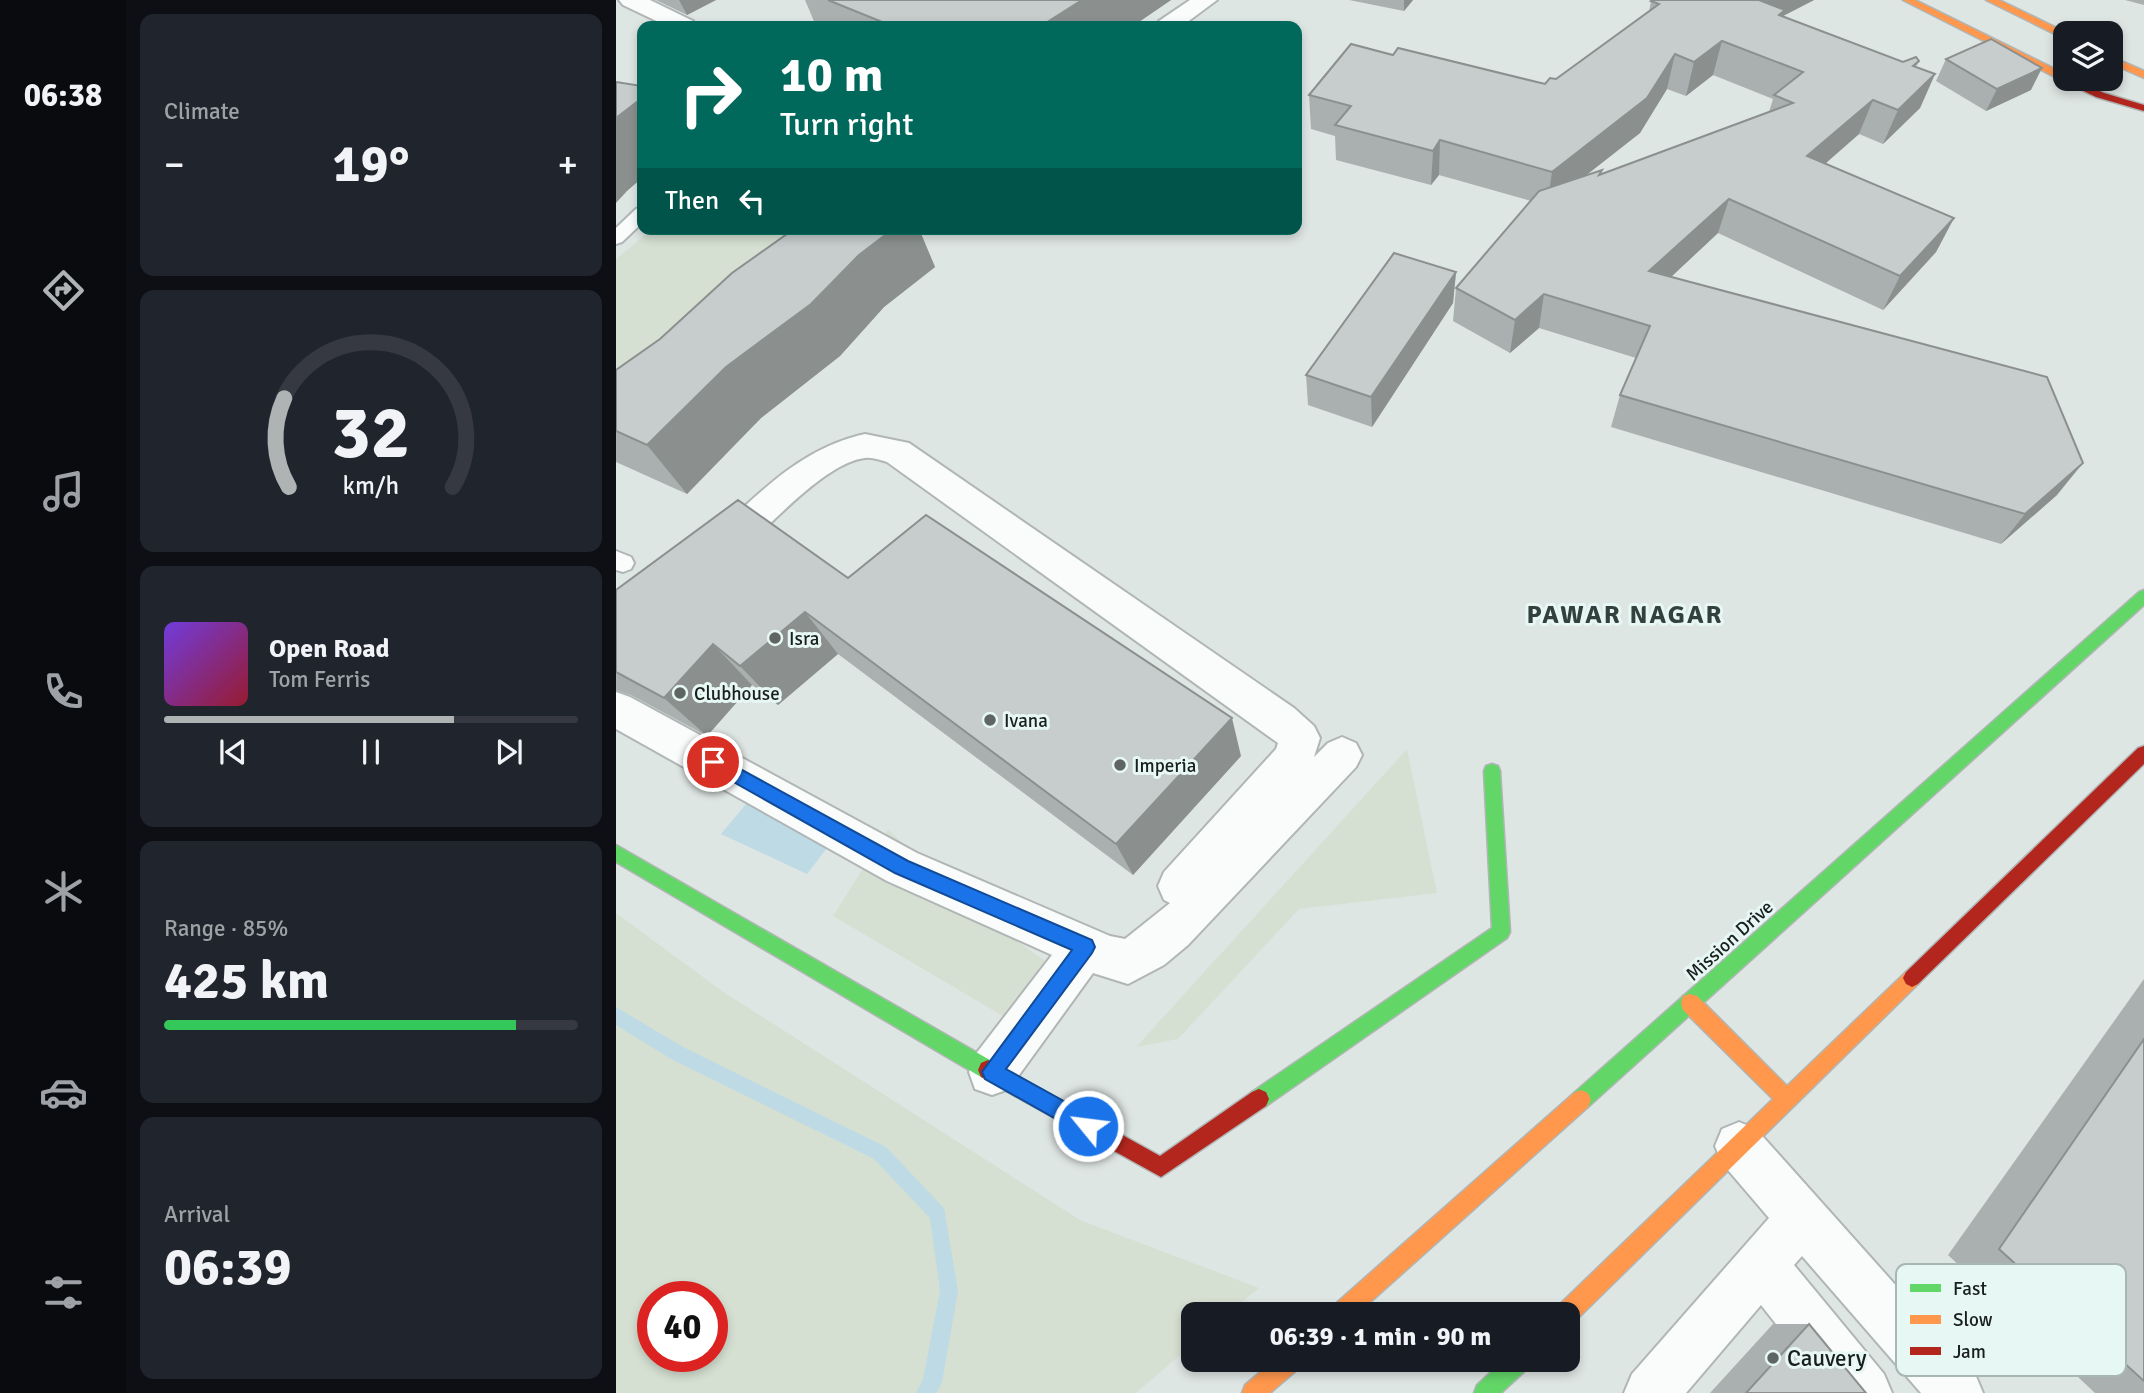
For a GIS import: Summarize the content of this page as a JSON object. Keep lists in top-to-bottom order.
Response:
{
  "streets": {
    "street": ["Mission Drive"]
  },
  "districts": ["PAWAR NAGAR"],
  "places": [
    "Isra",
    "Clubhouse",
    "Ivana",
    "Imperia",
    "Cauvery"
  ],
  "legend": ["Fast", "Slow", "Jam"],
  "page": {
    "tabs": "06:38",
    "tile": [
      "Climate",
      ["Range · 85%", "425 km"],
      ["Arrival", "06:39"]
    ],
    "turn": ["10 m", "Turn right"],
    "heat": ["−", "19°", "+"],
    "then": "Then",
    "song": ["Open Road", "Tom Ferris"],
    "limit": "40",
    "trip": "06:39 · 1 min · 90 m",
    "gauge": ["32", "km/h"]
  }
}
